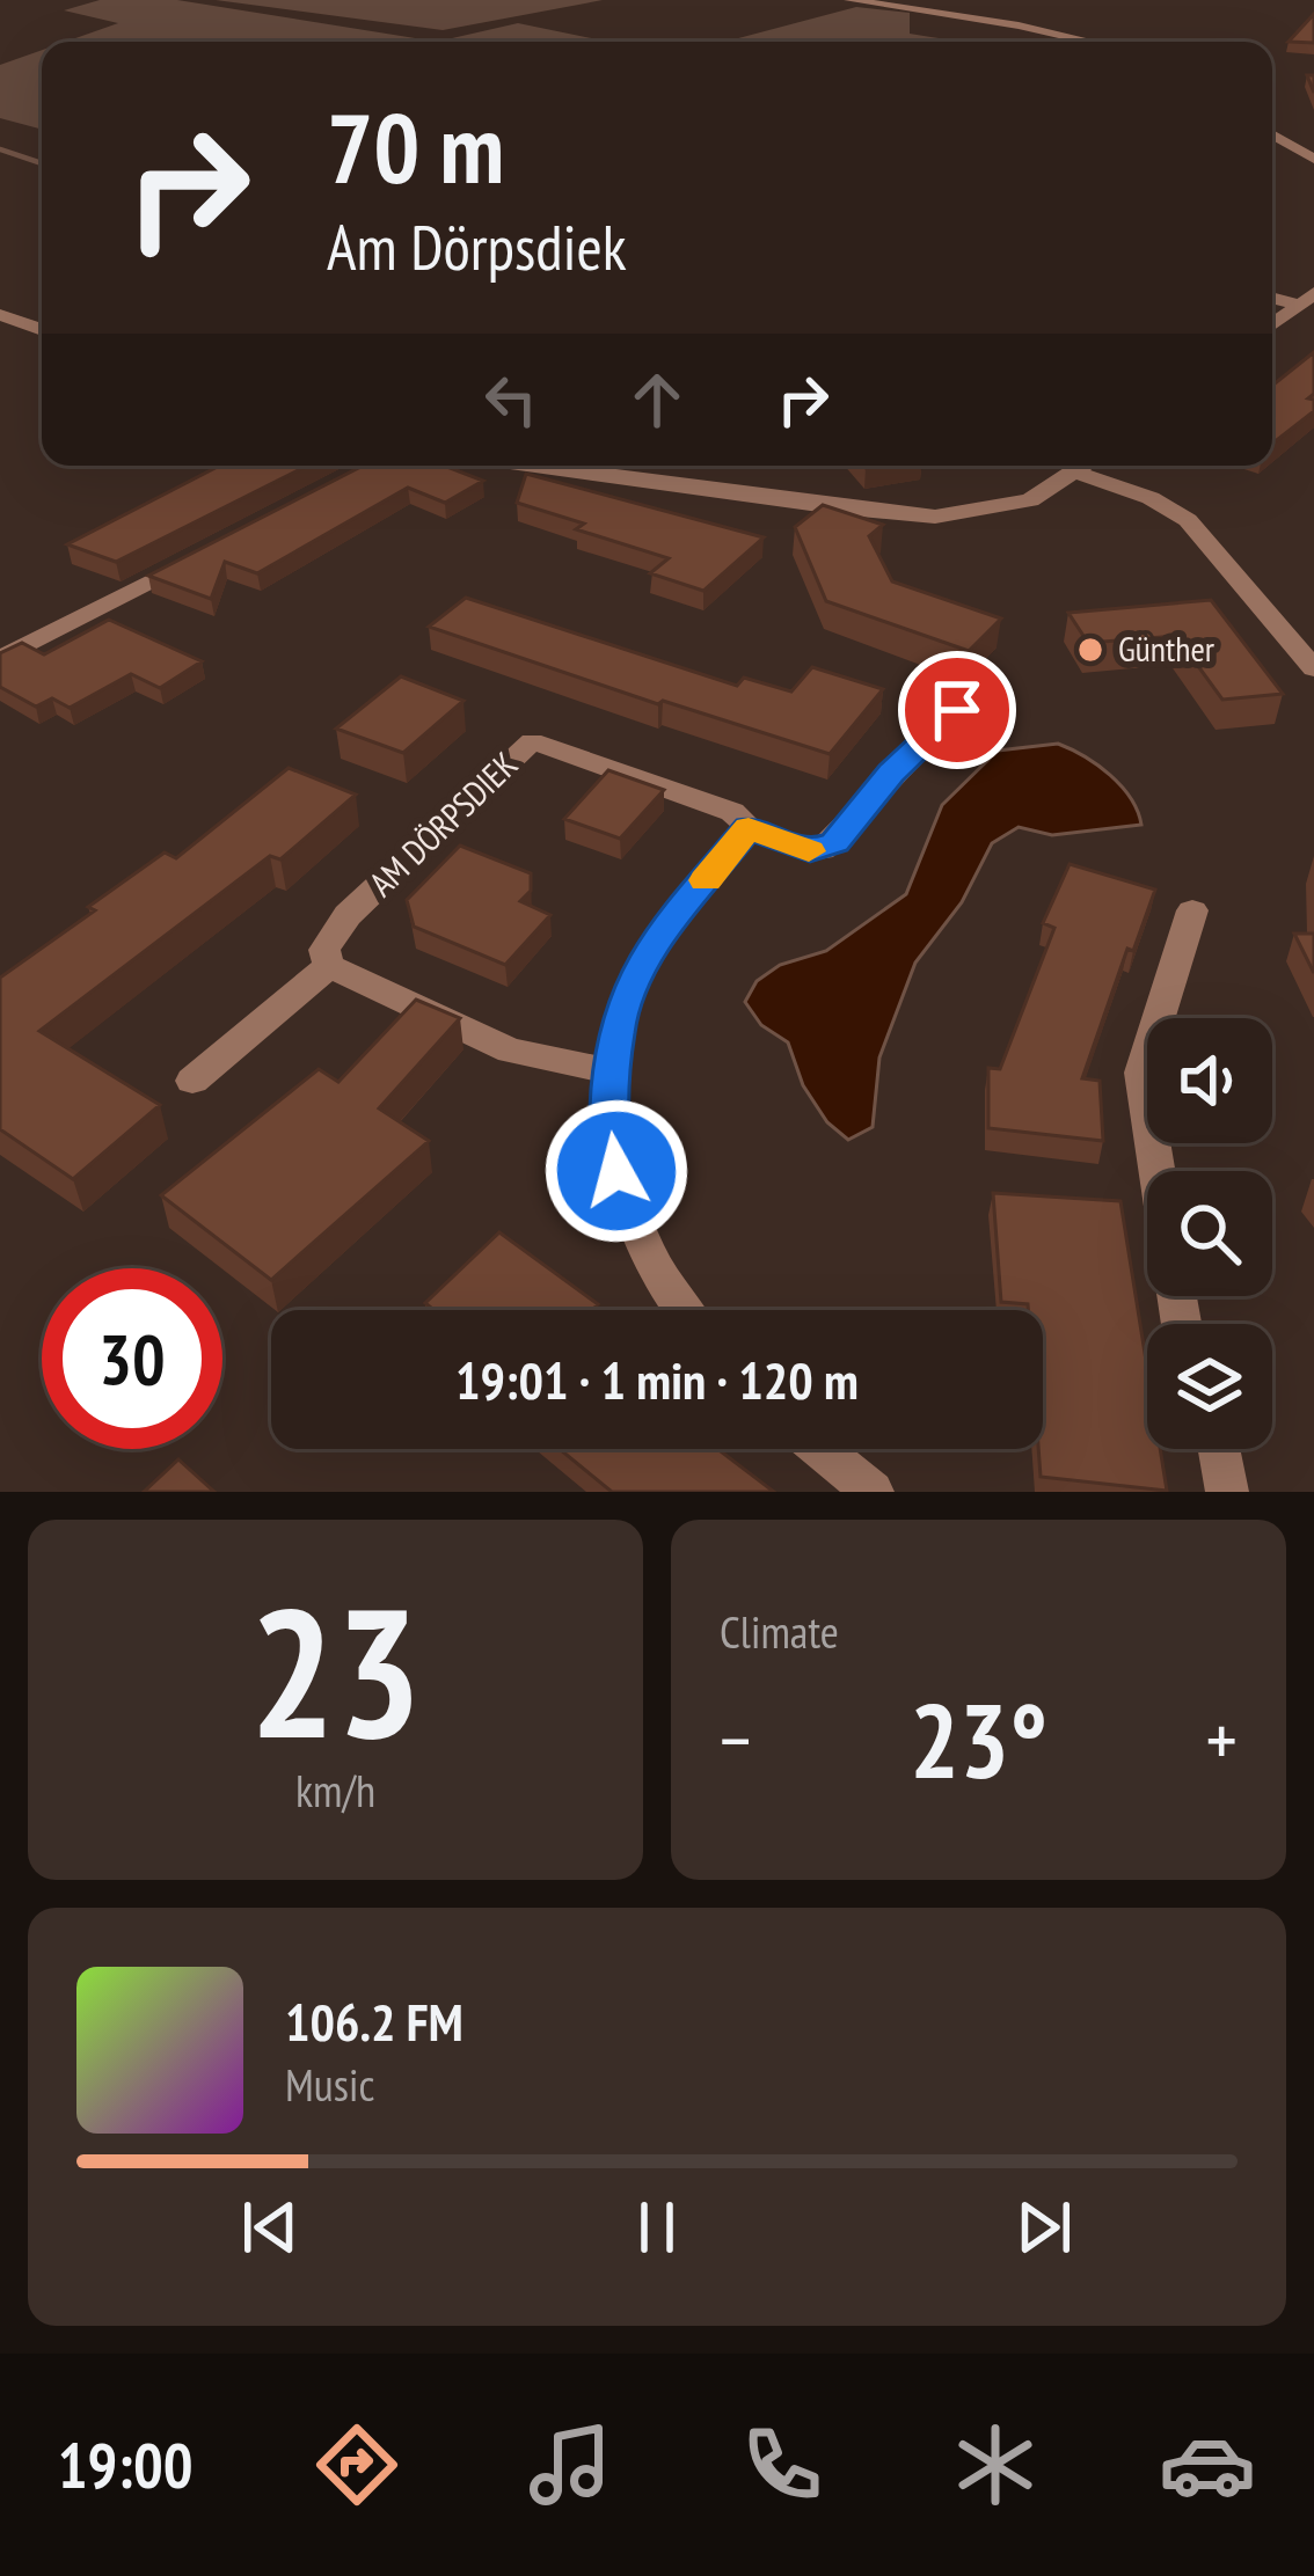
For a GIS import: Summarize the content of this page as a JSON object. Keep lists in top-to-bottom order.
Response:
{
  "streets": {
    "street": ["AM DÖRPSDIEK"]
  },
  "places": ["Günther"],
  "page": {
    "turn": ["70 m", "Am Dörpsdiek"],
    "limit": "30",
    "trip": "19:01 · 1 min · 120 m",
    "tile": [
      ["23", "km/h"],
      "Climate"
    ],
    "heat": ["−", "23°", "+"],
    "song": ["106.2 FM", "Music"],
    "tabs": "19:00"
  }
}
